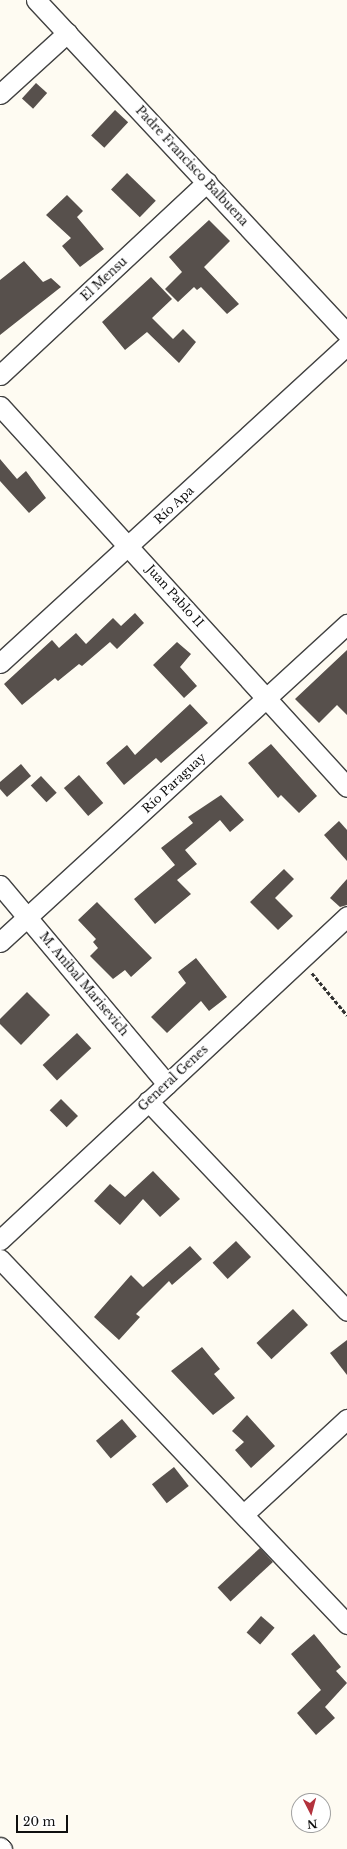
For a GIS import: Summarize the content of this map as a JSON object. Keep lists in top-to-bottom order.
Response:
{
  "streets": {
    "street": [
      "Padre Francisco Balbuena",
      "El Mensu",
      "Río Apa",
      "Juan Pablo II",
      "Río Paraguay",
      "M. Anibal Marisevich",
      "General Genes"
    ]
  },
  "crossings": [
    ["Padre Francisco Balbuena", "El Mensu"],
    ["Río Apa", "Juan Pablo II"],
    ["Juan Pablo II", "Río Paraguay"],
    ["Río Paraguay", "M. Anibal Marisevich"],
    ["M. Anibal Marisevich", "General Genes"]
  ],
  "scale_bar": "20 m",
  "north": "bottom"
}
